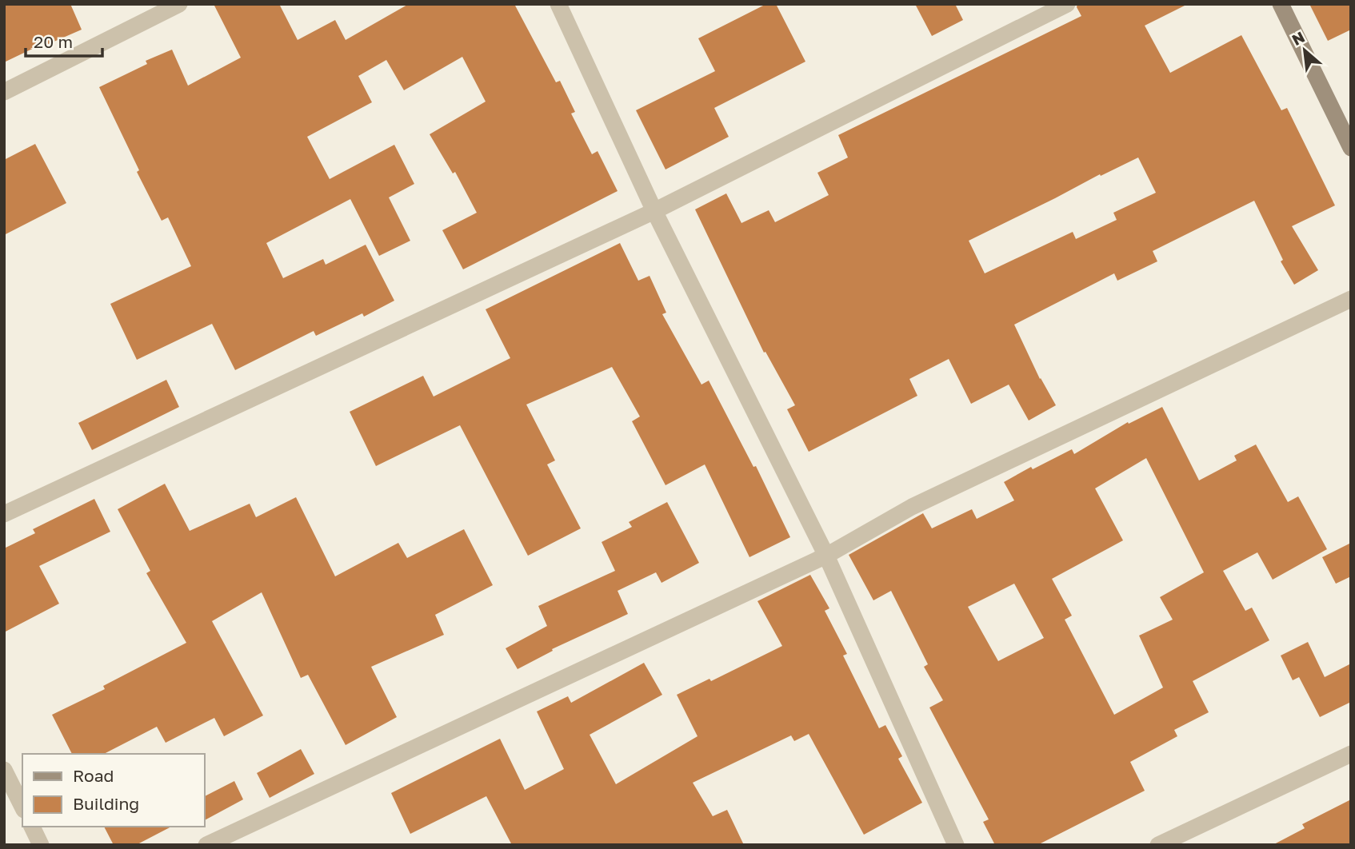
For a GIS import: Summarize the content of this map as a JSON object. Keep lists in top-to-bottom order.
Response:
{
  "legend": ["Road", "Building"],
  "scale_bar": "20 m",
  "north": "top left"
}
